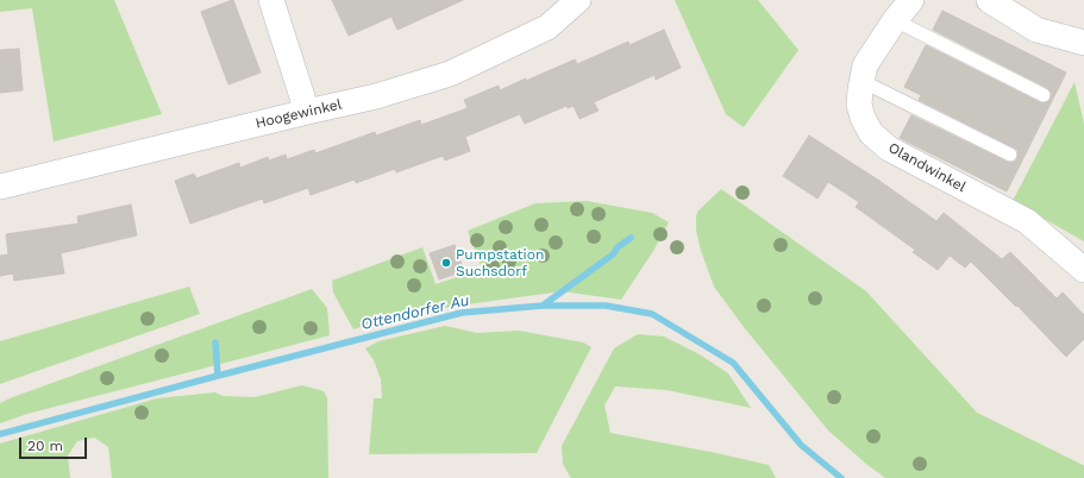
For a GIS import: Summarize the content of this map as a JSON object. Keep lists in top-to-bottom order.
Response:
{
  "streets": {
    "street": ["Hoogewinkel", "Olandwinkel"]
  },
  "water": ["Ottendorfer Au"],
  "places": ["Pumpstation Suchsdorf"],
  "scale_bar": "20 m"
}
